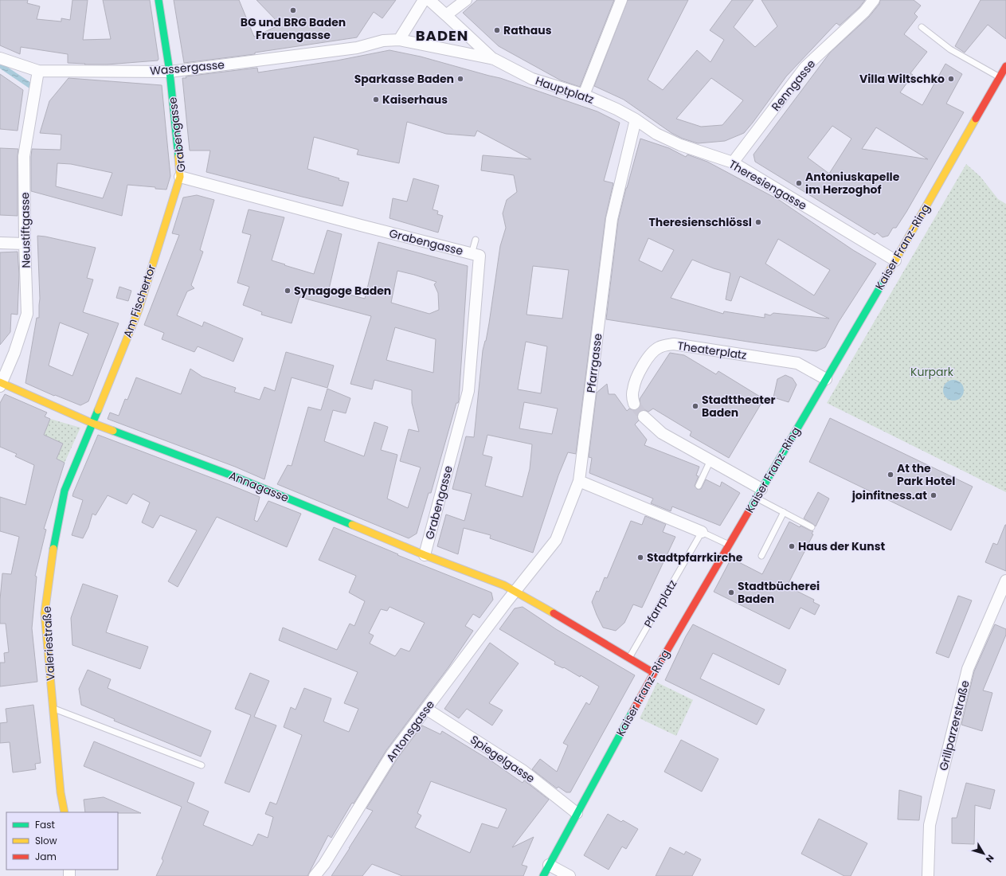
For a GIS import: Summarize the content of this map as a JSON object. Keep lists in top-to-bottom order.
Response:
{
  "streets": {
    "street": [
      "Wassergasse",
      "Renngasse",
      "Hauptplatz",
      "Grabengasse",
      "Theresiengasse",
      "Neustiftgasse",
      "Kaiser Franz-Ring",
      "Am Fischertor",
      "Theaterplatz",
      "Pfarrgasse",
      "Annagasse",
      "Valeriestraße",
      "Grillparzerstraße",
      "Antonsgasse",
      "Spiegelgasse"
    ],
    "lane": ["Pfarrplatz"]
  },
  "crossings": [
    ["Wassergasse", "Hauptplatz"],
    ["Wassergasse", "Grabengasse"],
    ["Wassergasse", "Neustiftgasse"],
    ["Renngasse", "Theresiengasse"],
    ["Hauptplatz", "Theresiengasse"],
    ["Hauptplatz", "Pfarrgasse"],
    ["Grabengasse", "Am Fischertor"],
    ["Grabengasse", "Annagasse"],
    ["Theresiengasse", "Kaiser Franz-Ring"],
    ["Theresiengasse", "Pfarrgasse"],
    ["Neustiftgasse", "Annagasse"],
    ["Kaiser Franz-Ring", "Theaterplatz"],
    ["Kaiser Franz-Ring", "Spiegelgasse"],
    ["Am Fischertor", "Annagasse"],
    ["Am Fischertor", "Valeriestraße"],
    ["Pfarrgasse", "Annagasse"],
    ["Pfarrgasse", "Antonsgasse"],
    ["Annagasse", "Valeriestraße"],
    ["Annagasse", "Antonsgasse"],
    ["Antonsgasse", "Spiegelgasse"]
  ],
  "districts": ["BADEN"],
  "parks": ["Kurpark"],
  "places": [
    "BG und BRG Baden Frauengasse",
    "Rathaus",
    "Sparkasse Baden",
    "Villa Wiltschko",
    "Kaiserhaus",
    "Antoniuskapelle im Herzoghof",
    "Theresienschlössl",
    "Synagoge Baden",
    "Stadttheater Baden",
    "At the Park Hotel",
    "joinfitness.at",
    "Haus der Kunst",
    "Stadtpfarrkirche",
    "Stadtbücherei Baden"
  ],
  "legend": ["Fast", "Slow", "Jam"],
  "north": "bottom right"
}
